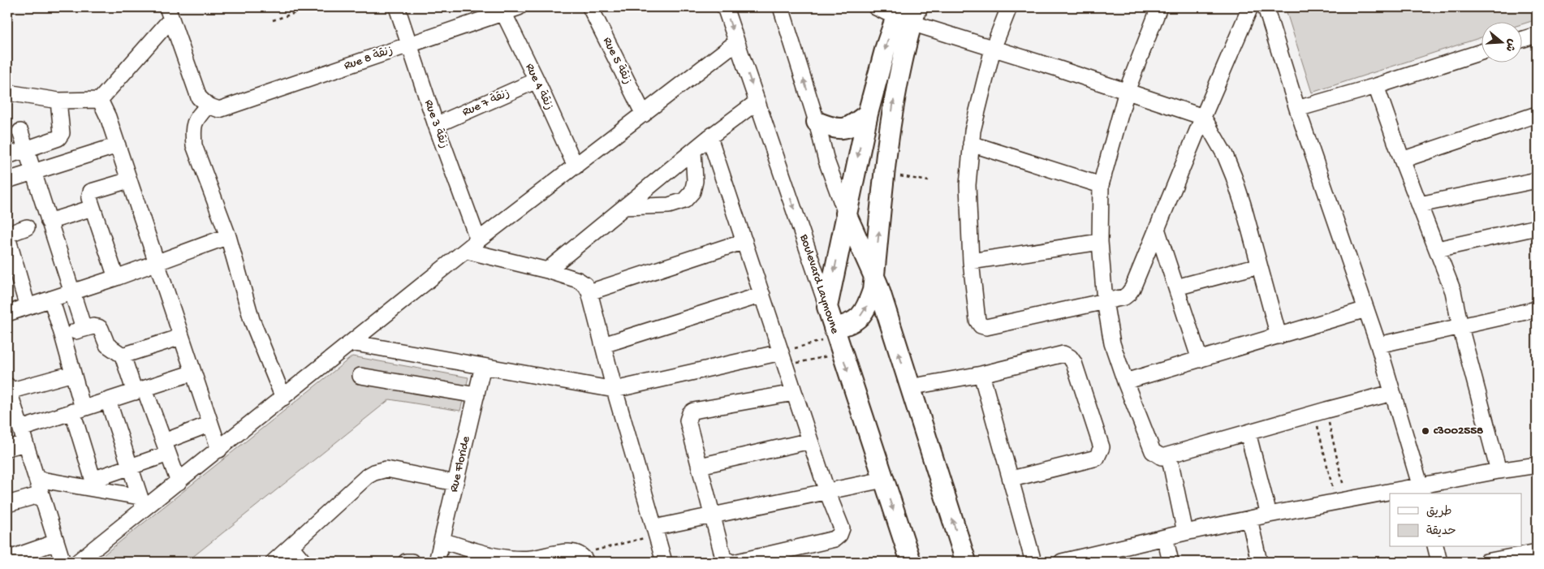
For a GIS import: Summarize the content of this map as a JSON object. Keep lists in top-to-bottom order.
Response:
{
  "streets": {
    "main road": ["Boulevard Laymoune"],
    "street": [
      "Rue 8 زنقة",
      "Rue 5 زنقة",
      "Rue 4 زنقة",
      "Rue 7 زنقة",
      "Rue 3 زنقة",
      "Rue Floride"
    ]
  },
  "crossings": [
    ["Rue 8 زنقة", "Rue 4 زنقة"],
    ["Rue 8 زنقة", "Rue 3 زنقة"],
    ["Rue 4 زنقة", "Rue 7 زنقة"],
    ["Rue 7 زنقة", "Rue 3 زنقة"]
  ],
  "places": ["c3002558"],
  "legend": ["طريق", "حديقة"],
  "north": "right"
}
